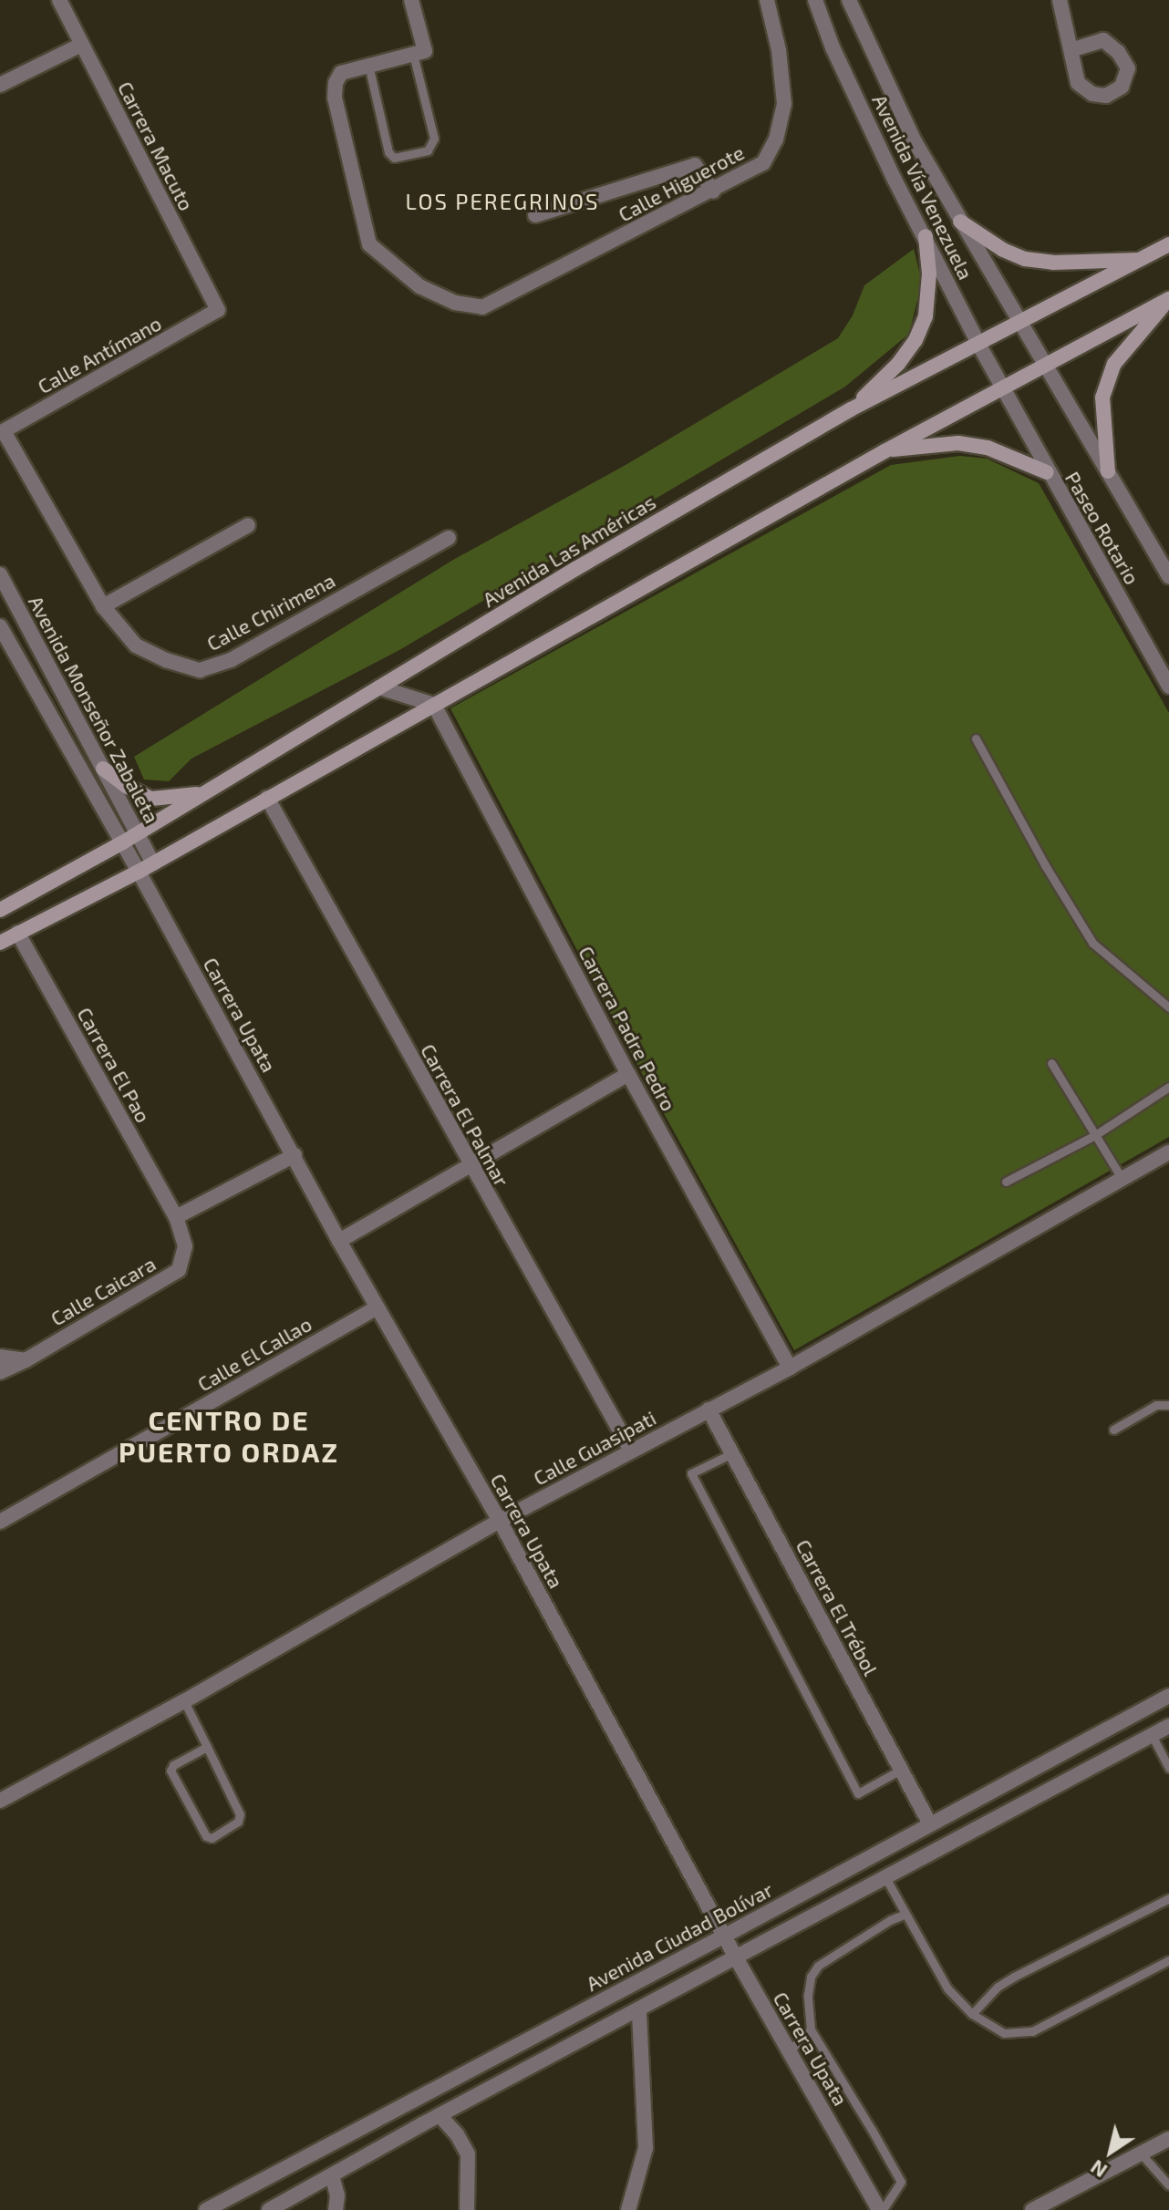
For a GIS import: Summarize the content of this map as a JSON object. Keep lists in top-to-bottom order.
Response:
{
  "streets": {
    "main road": ["Avenida Las Américas"],
    "street": [
      "Carrera Macuto",
      "Calle Higuerote",
      "Avenida Vía Venezuela",
      "Calle Antímano",
      "Paseo Rotario",
      "Calle Chirimena",
      "Avenida Monseñor Zabaleta",
      "Carrera Upata",
      "Carrera Padre Pedro",
      "Carrera El Pao",
      "Carrera El Palmar",
      "Calle Caicara",
      "Calle El Callao",
      "Calle Guasipati",
      "Carrera El Trébol",
      "Avenida Ciudad Bolívar"
    ]
  },
  "crossings": [
    ["Carrera Macuto", "Calle Antímano"],
    ["Avenida Vía Venezuela", "Paseo Rotario"],
    ["Avenida Vía Venezuela", "Avenida Las Américas"],
    ["Calle Antímano", "Calle Chirimena"],
    ["Avenida Las Américas", "Avenida Monseñor Zabaleta"],
    ["Avenida Monseñor Zabaleta", "Carrera Upata"],
    ["Carrera Upata", "Calle El Callao"],
    ["Carrera Upata", "Calle Guasipati"],
    ["Carrera Upata", "Avenida Ciudad Bolívar"],
    ["Carrera Padre Pedro", "Calle Guasipati"],
    ["Carrera El Pao", "Calle Caicara"],
    ["Carrera El Palmar", "Calle Guasipati"],
    ["Calle Guasipati", "Carrera El Trébol"],
    ["Carrera El Trébol", "Avenida Ciudad Bolívar"]
  ],
  "districts": ["LOS PEREGRINOS", "CENTRO DE PUERTO ORDAZ"],
  "north": "bottom left"
}
